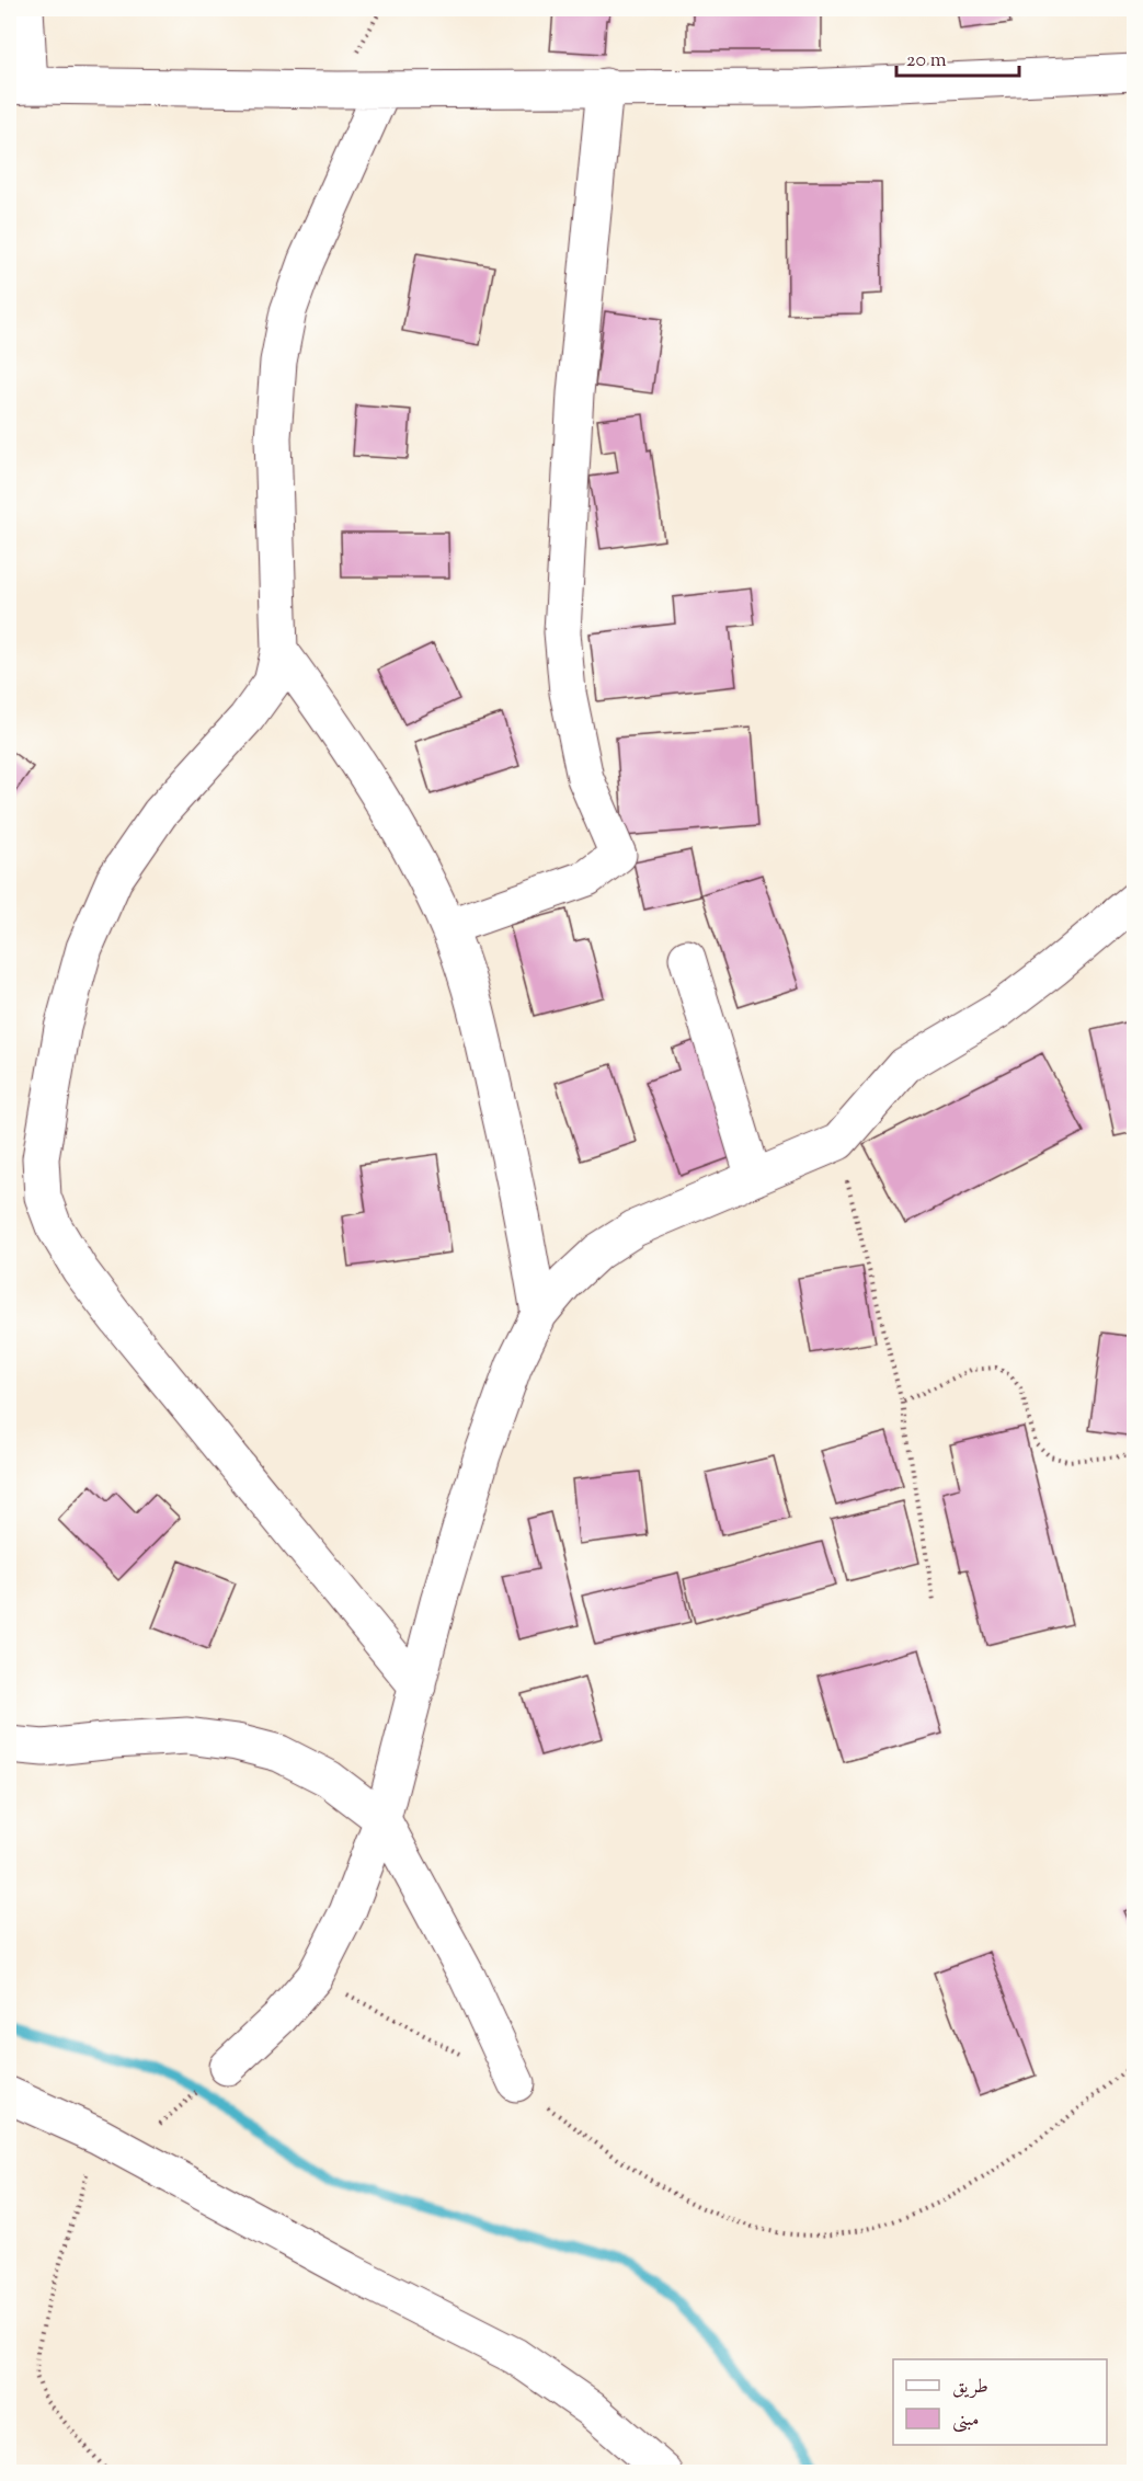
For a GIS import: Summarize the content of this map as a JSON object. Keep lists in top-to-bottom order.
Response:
{
  "legend": ["طريق", "مبنى"],
  "scale_bar": "20 m"
}
